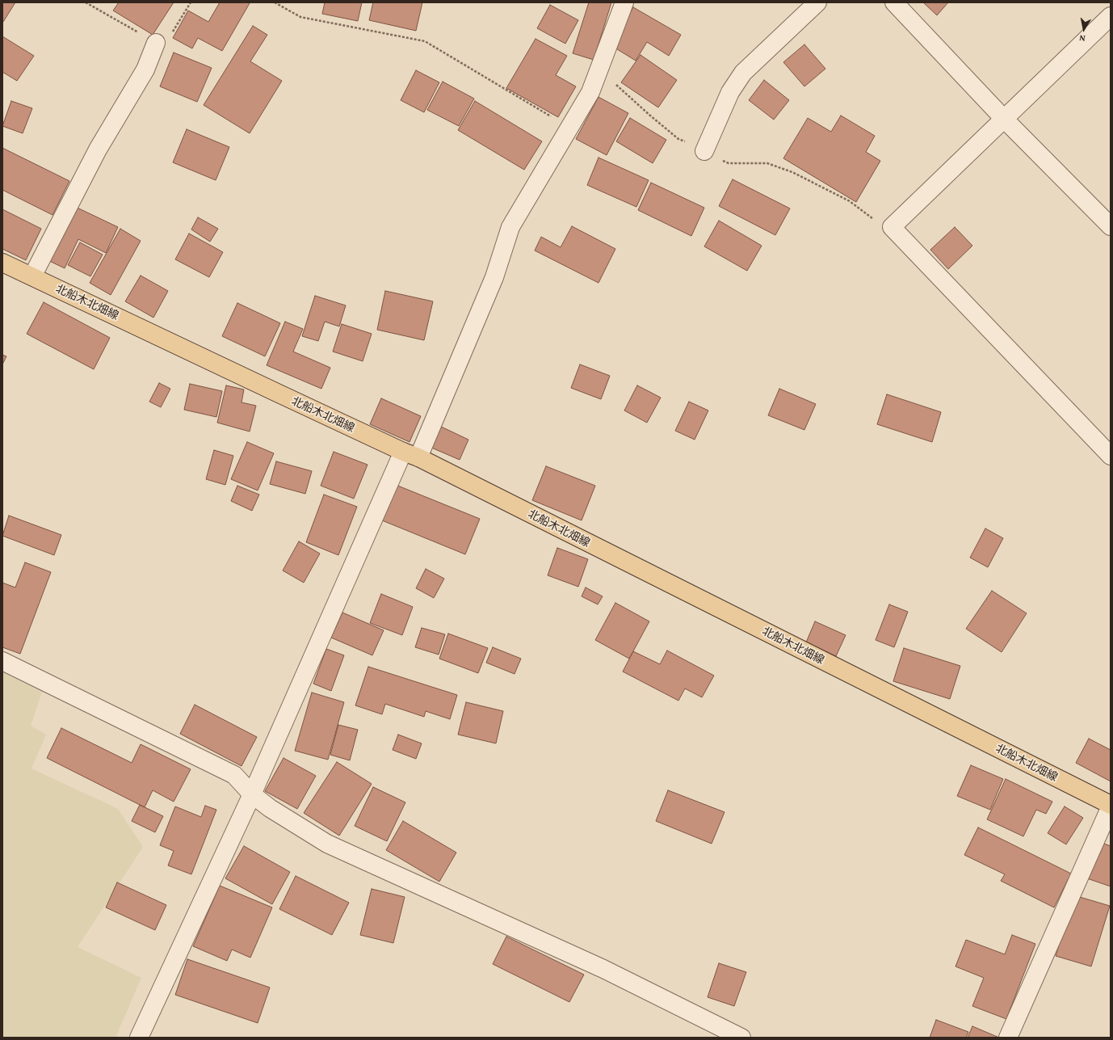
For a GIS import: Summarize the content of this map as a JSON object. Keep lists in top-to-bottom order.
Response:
{
  "streets": {
    "main road": ["北船木北畑線"]
  },
  "north": "bottom"
}
